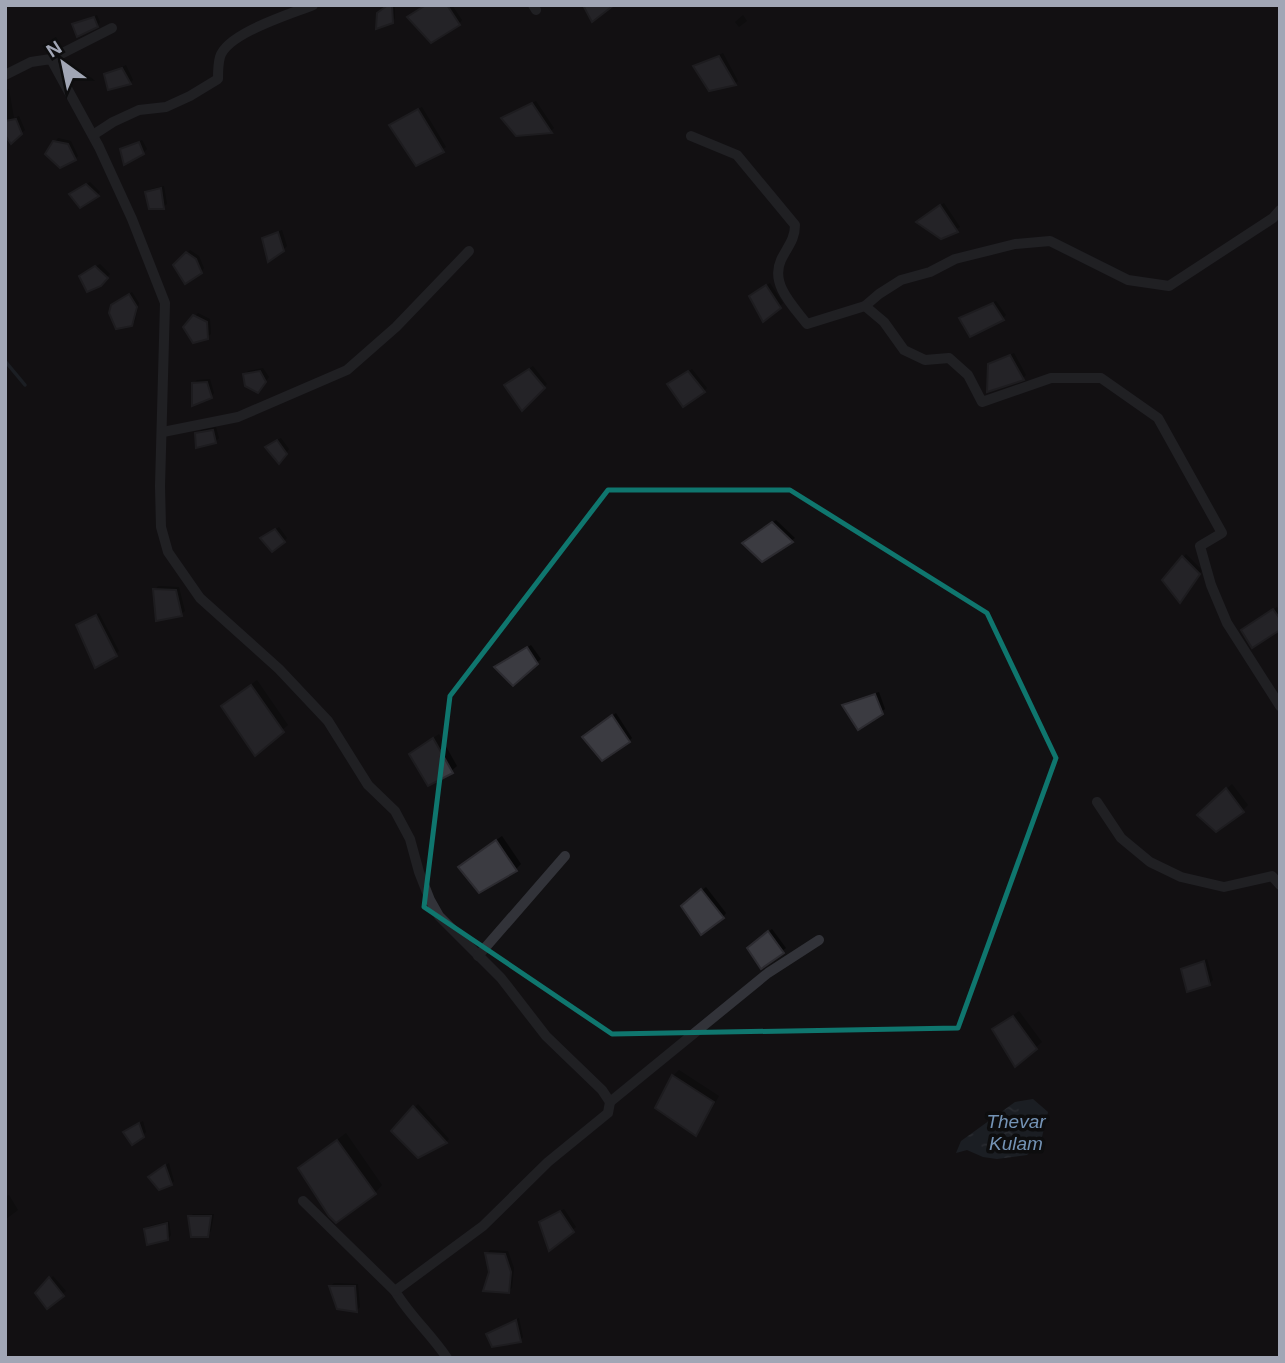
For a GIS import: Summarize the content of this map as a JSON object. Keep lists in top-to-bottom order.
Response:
{
  "water": ["Thevar Kulam"],
  "north": "top left"
}
